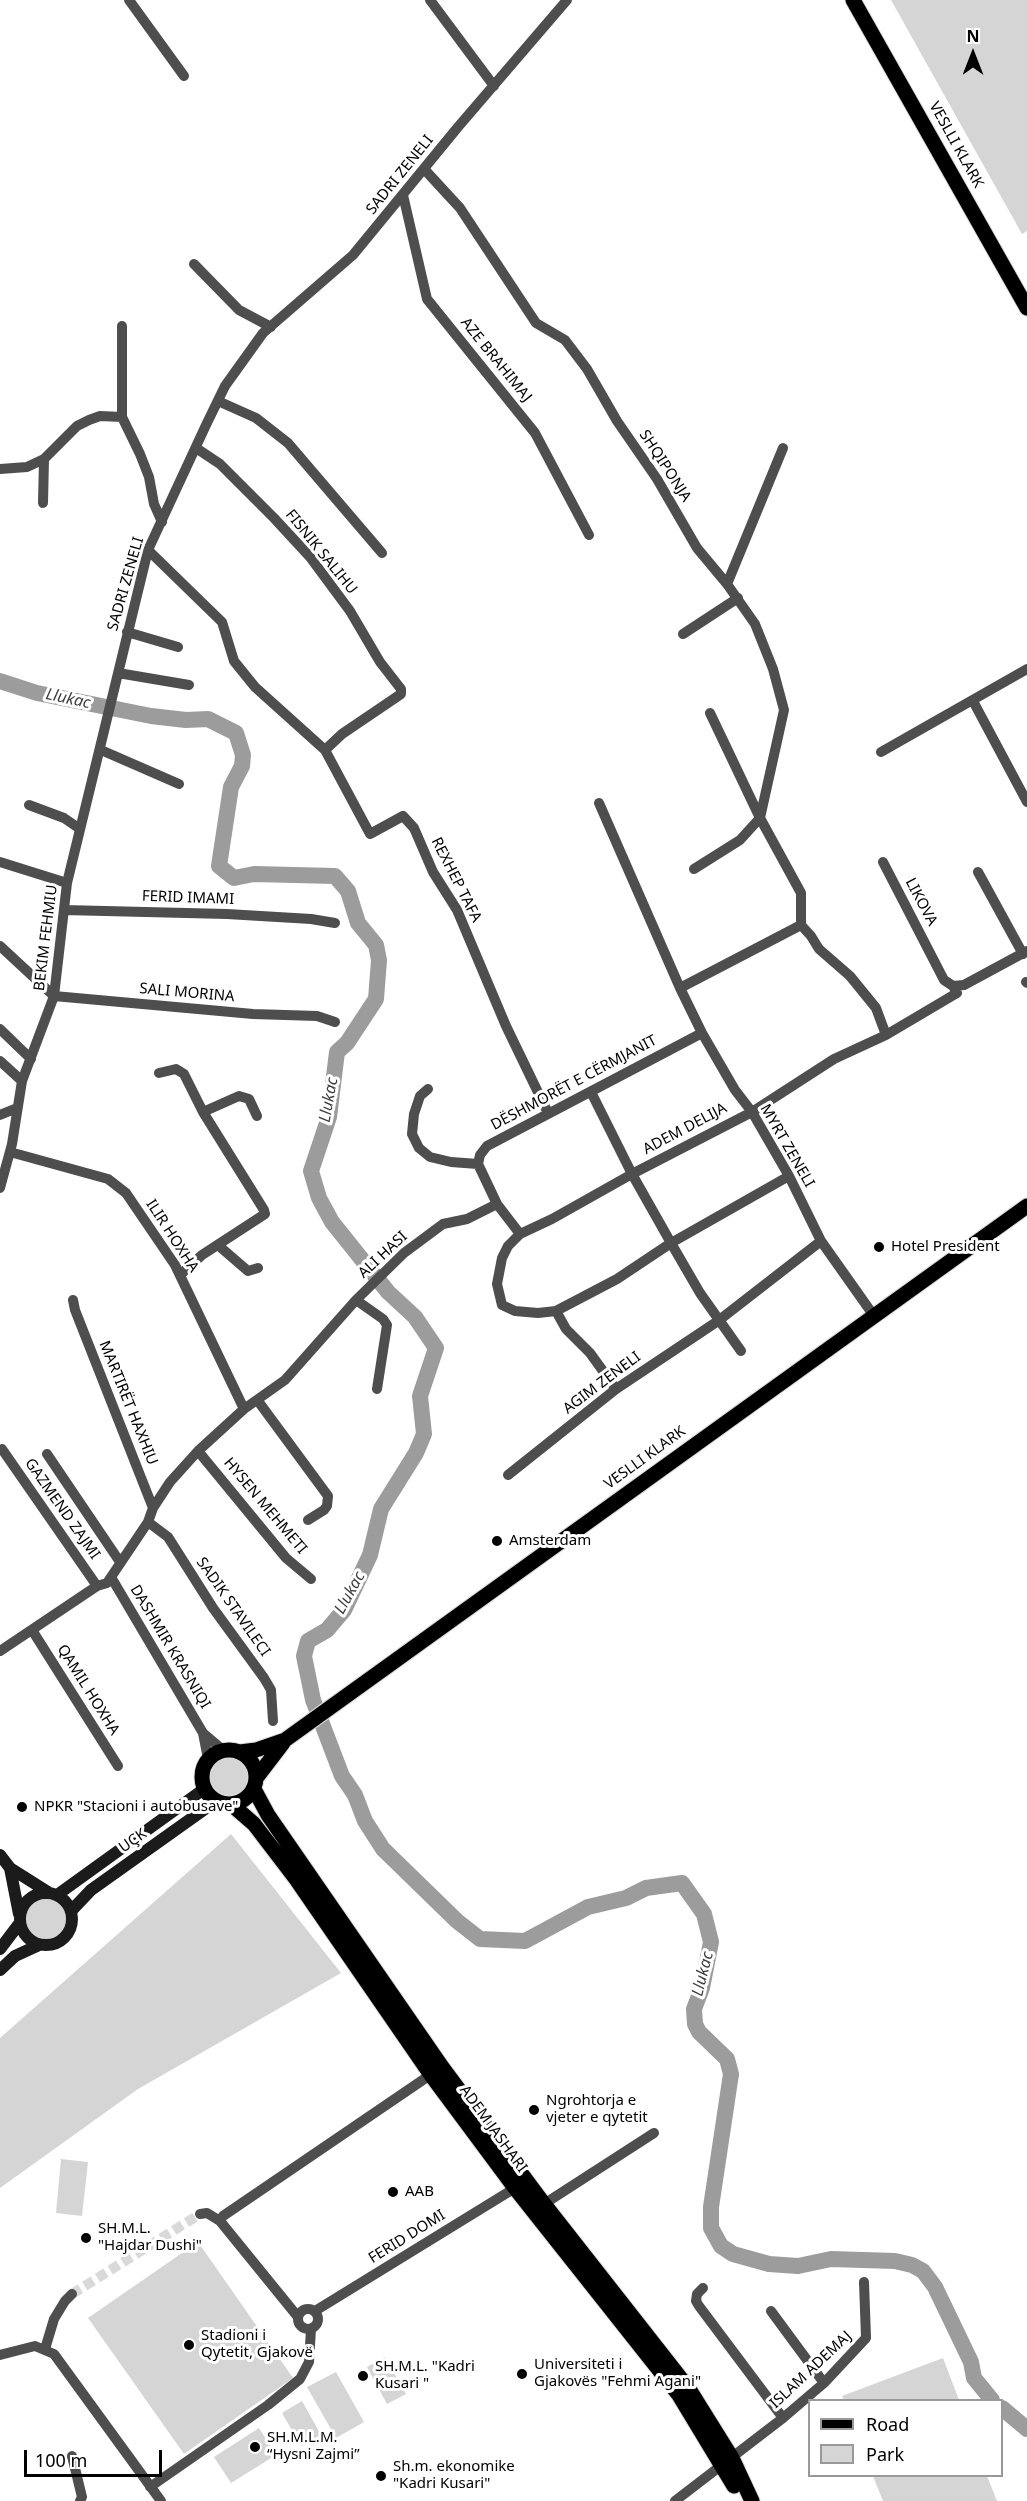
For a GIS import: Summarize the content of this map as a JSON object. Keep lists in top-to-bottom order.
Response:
{
  "streets": {
    "main road": ["VESLLI KLARK", "ADEM JASHARI"],
    "street": [
      "SADRI ZENELI",
      "AZE BRAHIMAJ",
      "SHQIPONJA",
      "FISNIK SALIHU",
      "REXHEP TAFA",
      "FERID IMAMI",
      "LIKOVA",
      "BEKIM FEHMIU",
      "SALI MORINA",
      "DËSHMORËT E CËRMJANIT",
      "ADEM DELIJA",
      "MYRT ZENELI",
      "ILIR HOXHA",
      "ALI HASI",
      "AGIM ZENELI",
      "MARTIRËT HAXHIU",
      "HYSEN MEHMETI",
      "GAZMEND ZAJMI",
      "SADIK STAVILECI",
      "DASHMIR KRASNIQI",
      "QAMIL HOXHA",
      "UÇK",
      "FERID DOMI",
      "ISLAM ADEMAJ"
    ]
  },
  "crossings": [
    ["VESLLI KLARK", "MYRT ZENELI"],
    ["VESLLI KLARK", "DASHMIR KRASNIQI"],
    ["VESLLI KLARK", "UÇK"],
    ["VESLLI KLARK", "ADEM JASHARI"],
    ["SADRI ZENELI", "AZE BRAHIMAJ"],
    ["SADRI ZENELI", "SHQIPONJA"],
    ["SADRI ZENELI", "FISNIK SALIHU"],
    ["SADRI ZENELI", "REXHEP TAFA"],
    ["SADRI ZENELI", "BEKIM FEHMIU"],
    ["FISNIK SALIHU", "REXHEP TAFA"],
    ["REXHEP TAFA", "DËSHMORËT E CËRMJANIT"],
    ["FERID IMAMI", "BEKIM FEHMIU"],
    ["LIKOVA", "ADEM DELIJA"],
    ["BEKIM FEHMIU", "SALI MORINA"],
    ["BEKIM FEHMIU", "ILIR HOXHA"],
    ["DËSHMORËT E CËRMJANIT", "ADEM DELIJA"],
    ["DËSHMORËT E CËRMJANIT", "MYRT ZENELI"],
    ["ADEM DELIJA", "MYRT ZENELI"],
    ["MYRT ZENELI", "AGIM ZENELI"],
    ["DASHMIR KRASNIQI", "UÇK"],
    ["DASHMIR KRASNIQI", "ADEM JASHARI"],
    ["UÇK", "ADEM JASHARI"],
    ["ADEM JASHARI", "FERID DOMI"],
    ["ADEM JASHARI", "ISLAM ADEMAJ"]
  ],
  "water": ["Llukac"],
  "places": [
    "Hotel President",
    "Amsterdam",
    "NPKR \"Stacioni i autobusave\"",
    "Ngrohtorja e vjeter e qytetit",
    "AAB",
    "SH.M.L. \"Hajdar Dushi\"",
    "Stadioni i Qytetit, Gjakovë",
    "Universiteti i Gjakovës \"Fehmi Agani\"",
    "SH.M.L. \"Kadri Kusari \"",
    "SH.M.L.M. “Hysni Zajmi”",
    "Sh.m. ekonomike \"Kadri Kusari\""
  ],
  "legend": ["Road", "Park"],
  "scale_bar": "100 m",
  "north": "top"
}
